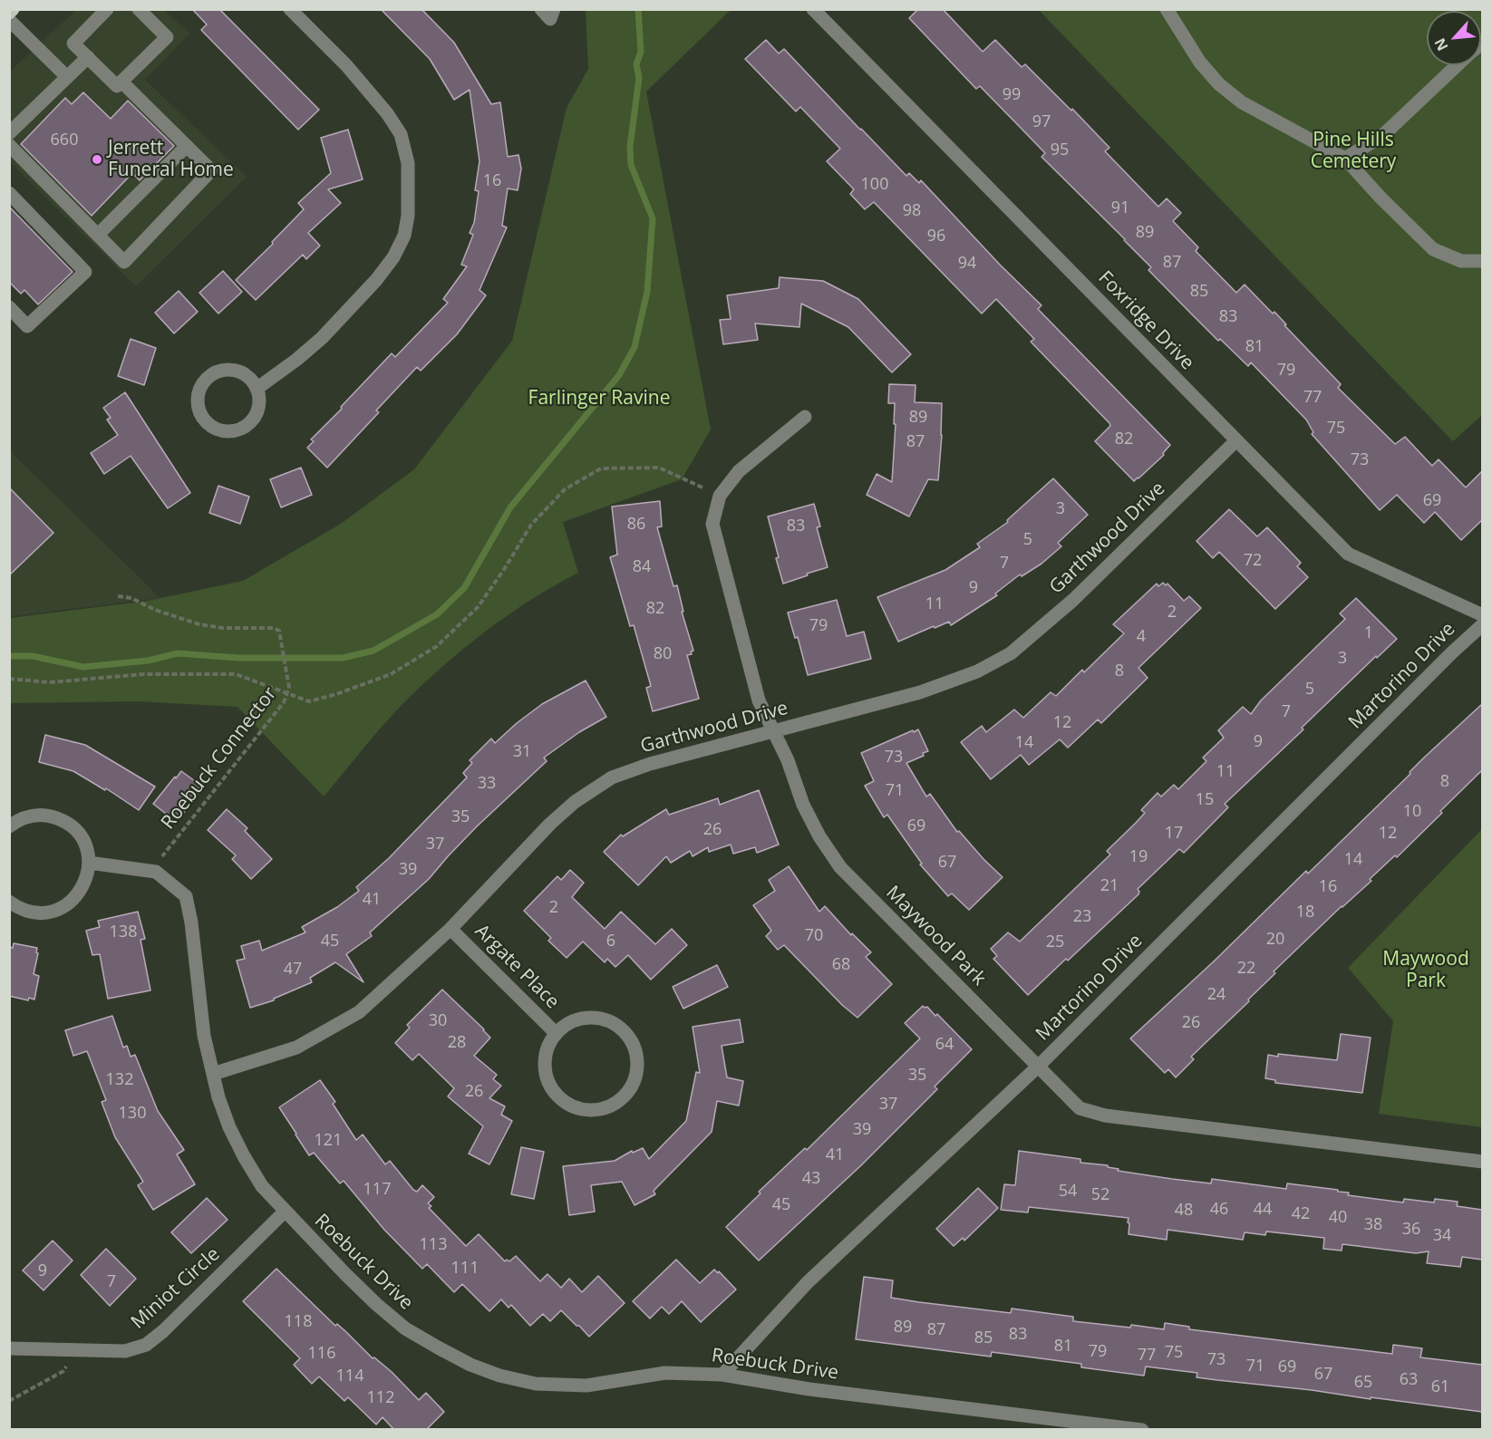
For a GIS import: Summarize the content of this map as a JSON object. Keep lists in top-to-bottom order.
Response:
{
  "streets": {
    "street": [
      "Foxridge Drive",
      "Garthwood Drive",
      "Martorino Drive",
      "Maywood Park",
      "Argate Place",
      "Roebuck Drive",
      "Miniot Circle"
    ],
    "path": ["Roebuck Connector"]
  },
  "crossings": [
    ["Foxridge Drive", "Garthwood Drive"],
    ["Garthwood Drive", "Maywood Park"],
    ["Garthwood Drive", "Argate Place"],
    ["Garthwood Drive", "Roebuck Drive"],
    ["Martorino Drive", "Maywood Park"],
    ["Martorino Drive", "Roebuck Drive"],
    ["Roebuck Connector", "Roebuck Drive"],
    ["Roebuck Drive", "Miniot Circle"]
  ],
  "parks": ["Pine Hills Cemetery", "Farlinger Ravine", "Maywood Park"],
  "places": ["Jerrett Funeral Home"],
  "house_numbers": [
    "99",
    "97",
    "660",
    "95",
    "16",
    "100",
    "91",
    "98",
    "89",
    "96",
    "87",
    "94",
    "85",
    "83",
    "81",
    "79",
    "77",
    "89",
    "75",
    "82",
    "87",
    "73",
    "69",
    "3",
    "86",
    "83",
    "5",
    "72",
    "7",
    "84",
    "9",
    "11",
    "82",
    "2",
    "79",
    "1",
    "4",
    "80",
    "3",
    "8",
    "5",
    "7",
    "12",
    "9",
    "14",
    "31",
    "73",
    "11",
    "8",
    "33",
    "71",
    "15",
    "10",
    "35",
    "69",
    "26",
    "17",
    "12",
    "37",
    "19",
    "14",
    "67",
    "39",
    "21",
    "16",
    "41",
    "2",
    "18",
    "23",
    "138",
    "70",
    "20",
    "45",
    "6",
    "25",
    "68",
    "22",
    "47",
    "24",
    "30",
    "26",
    "28",
    "64",
    "35",
    "132",
    "26",
    "37",
    "130",
    "39",
    "121",
    "41",
    "43",
    "117",
    "54",
    "52",
    "45",
    "46",
    "44",
    "48",
    "42",
    "40",
    "38",
    "36",
    "34",
    "113",
    "111",
    "9",
    "7",
    "118",
    "89",
    "87",
    "83",
    "85",
    "81",
    "79",
    "75",
    "116",
    "77",
    "73",
    "71",
    "69",
    "67",
    "114",
    "63",
    "65",
    "61",
    "112"
  ],
  "north": "bottom left"
}
